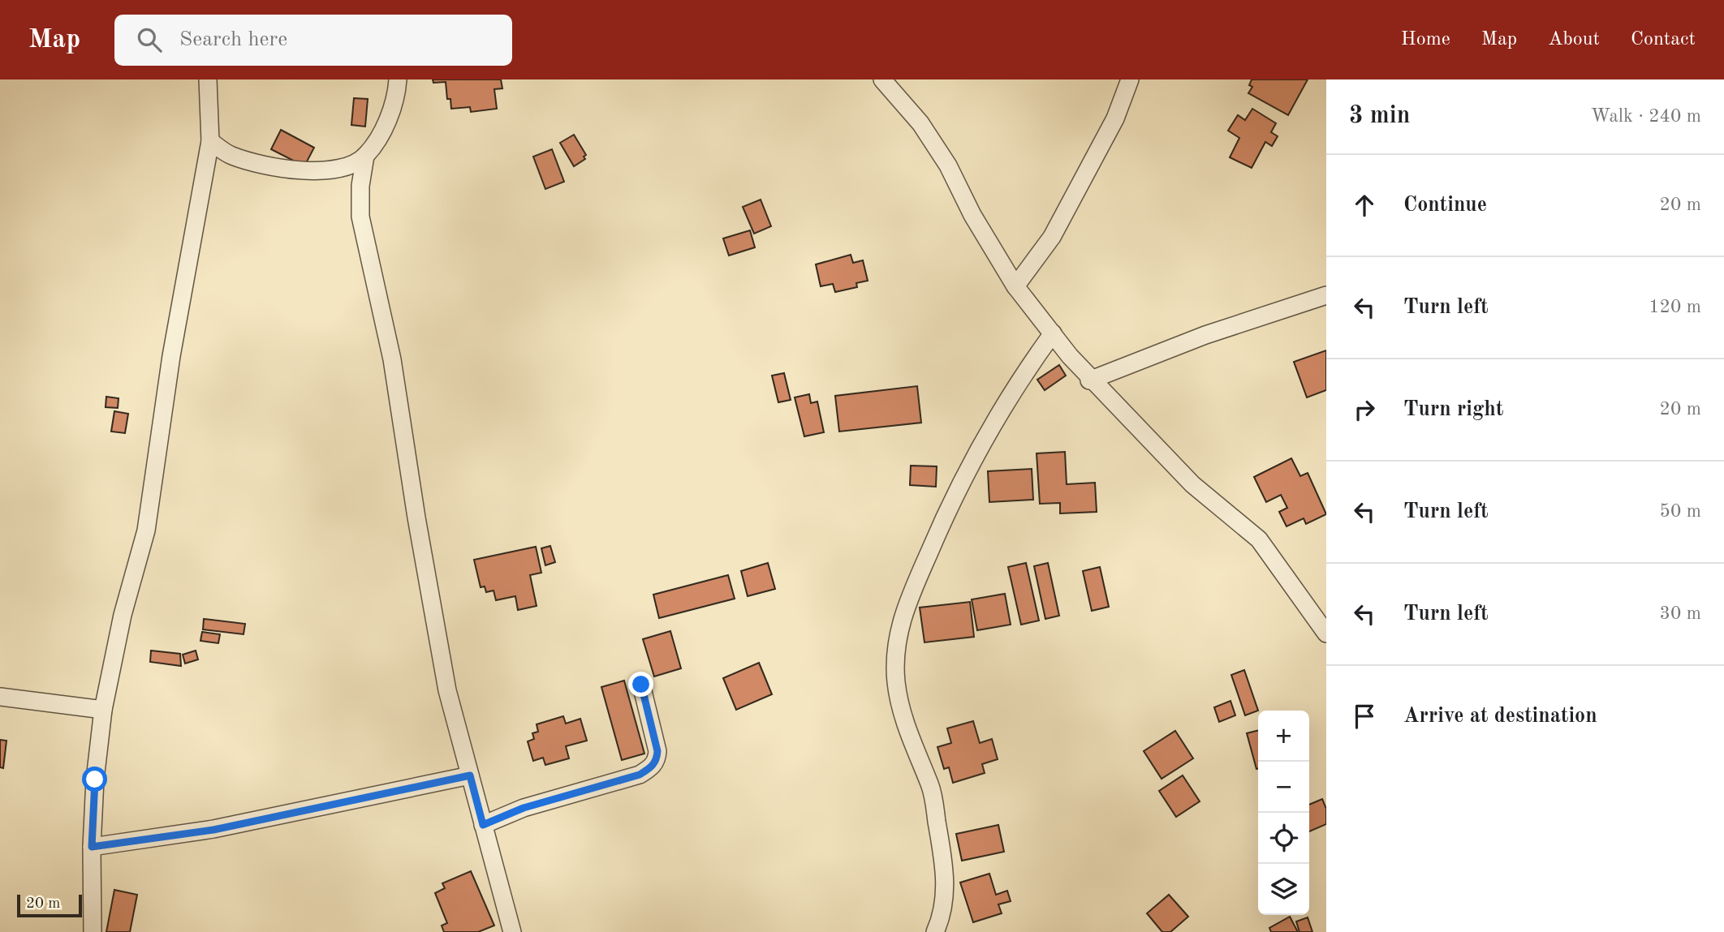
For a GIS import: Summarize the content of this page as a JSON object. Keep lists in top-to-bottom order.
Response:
{
  "scale_bar": "20 m",
  "page": {
    "header": "Map",
    "search": "Search here",
    "nav": [
      "Home",
      "Map",
      "About",
      "Contact"
    ],
    "heading": ["3 min", "Walk · 240 m"],
    "list": [
      ["Continue", "20 m"],
      ["Turn left", "120 m"],
      ["Turn right", "20 m"],
      ["Turn left", "50 m"],
      ["Turn left", "30 m"],
      "Arrive at destination"
    ],
    "map_buttons": ["+", "−"],
    "scale": "20 m"
  }
}
